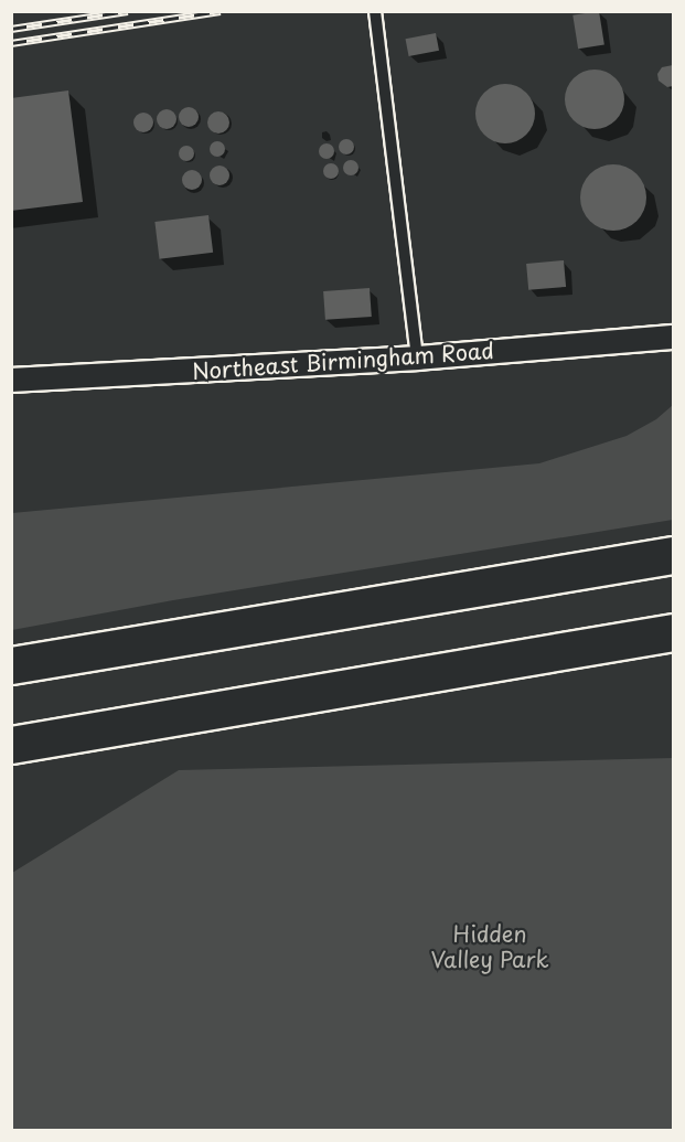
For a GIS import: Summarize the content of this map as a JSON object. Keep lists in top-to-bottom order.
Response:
{
  "streets": {
    "street": ["Northeast Birmingham Road"]
  },
  "parks": ["Hidden Valley Park"]
}
